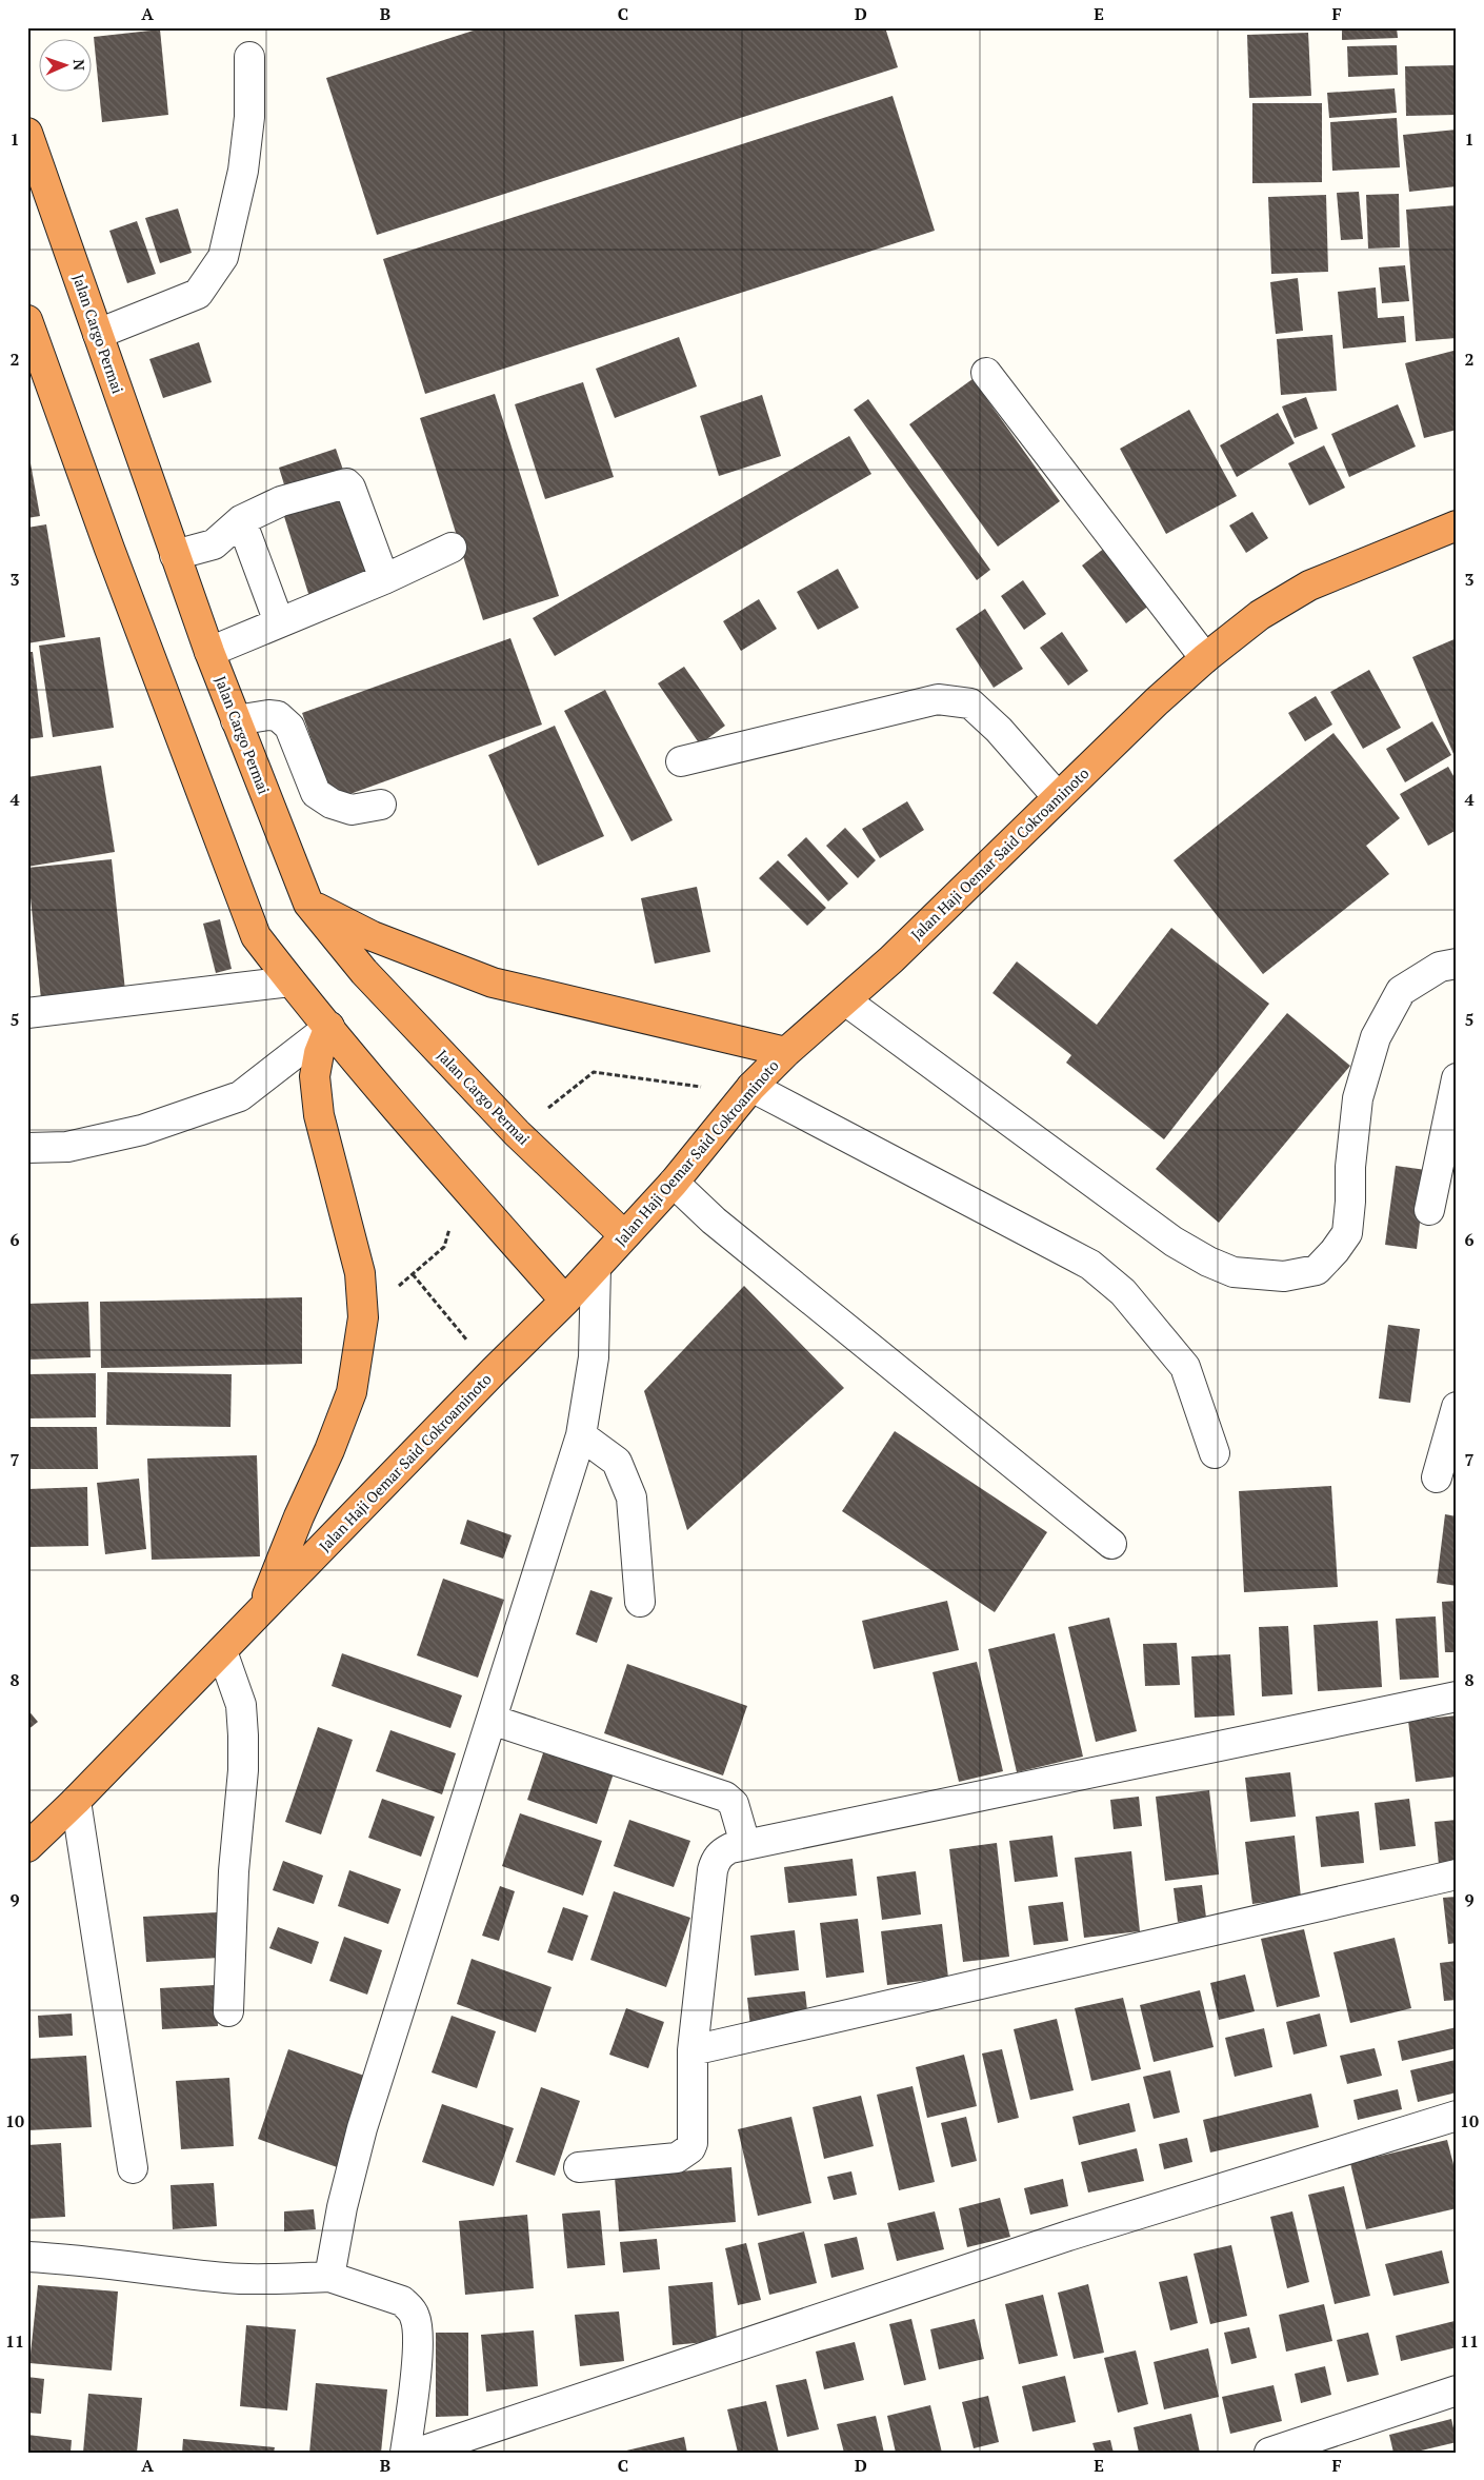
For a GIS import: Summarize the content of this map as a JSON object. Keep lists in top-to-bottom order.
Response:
{
  "streets": {
    "highway": ["Jalan Cargo Permai", "Jalan Haji Oemar Said Cokroaminoto"]
  },
  "crossings": [
    ["Jalan Cargo Permai", "Jalan Haji Oemar Said Cokroaminoto"]
  ],
  "north": "right",
  "grid": {
    "columns": [
      "A",
      "B",
      "C",
      "D",
      "E",
      "F"
    ],
    "rows": [
      "1",
      "2",
      "3",
      "4",
      "5",
      "6",
      "7",
      "8",
      "9",
      "10",
      "11"
    ]
  }
}
